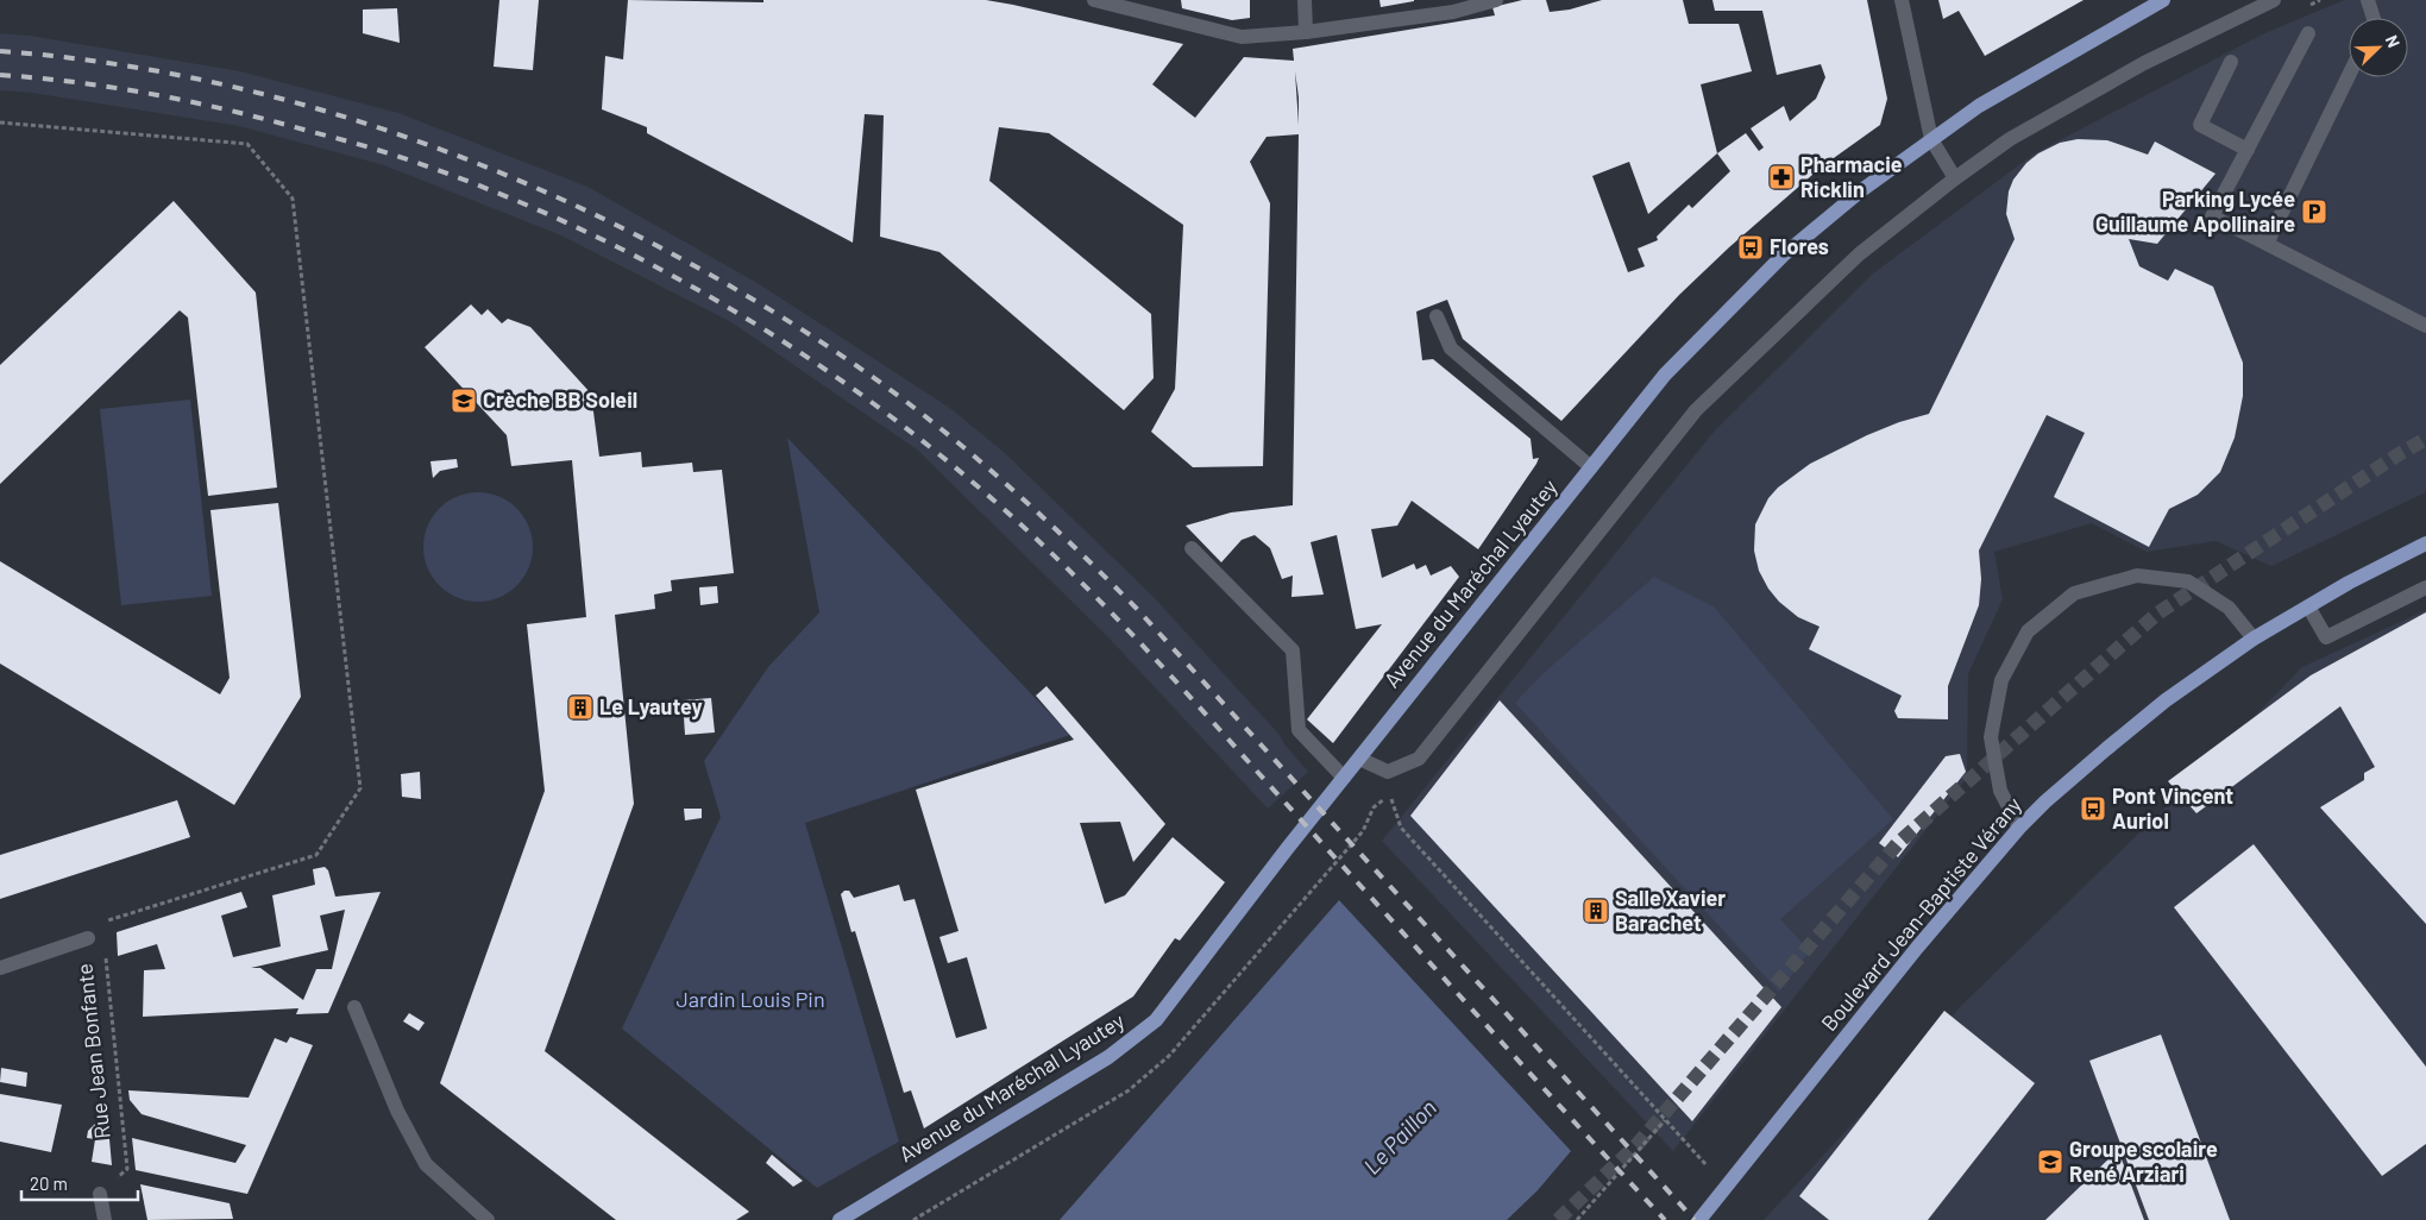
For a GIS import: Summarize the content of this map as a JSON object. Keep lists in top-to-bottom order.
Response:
{
  "streets": {
    "main road": ["Avenue du Maréchal Lyautey", "Boulevard Jean-Baptiste Vérany"],
    "path": ["Rue Jean Bonfante"]
  },
  "water": ["Le Paillon"],
  "parks": ["Jardin Louis Pin"],
  "places": {
    "pharmacy": ["Pharmacie Ricklin"],
    "parking": ["Parking Lycée Guillaume Apollinaire"],
    "bus stop": ["Flores", "Pont Vincent Auriol"],
    "school or university": ["Crèche BB Soleil", "Groupe scolaire René Arziari"],
    "building": ["Le Lyautey", "Salle Xavier Barachet"]
  },
  "scale_bar": "20 m",
  "north": "top right"
}
